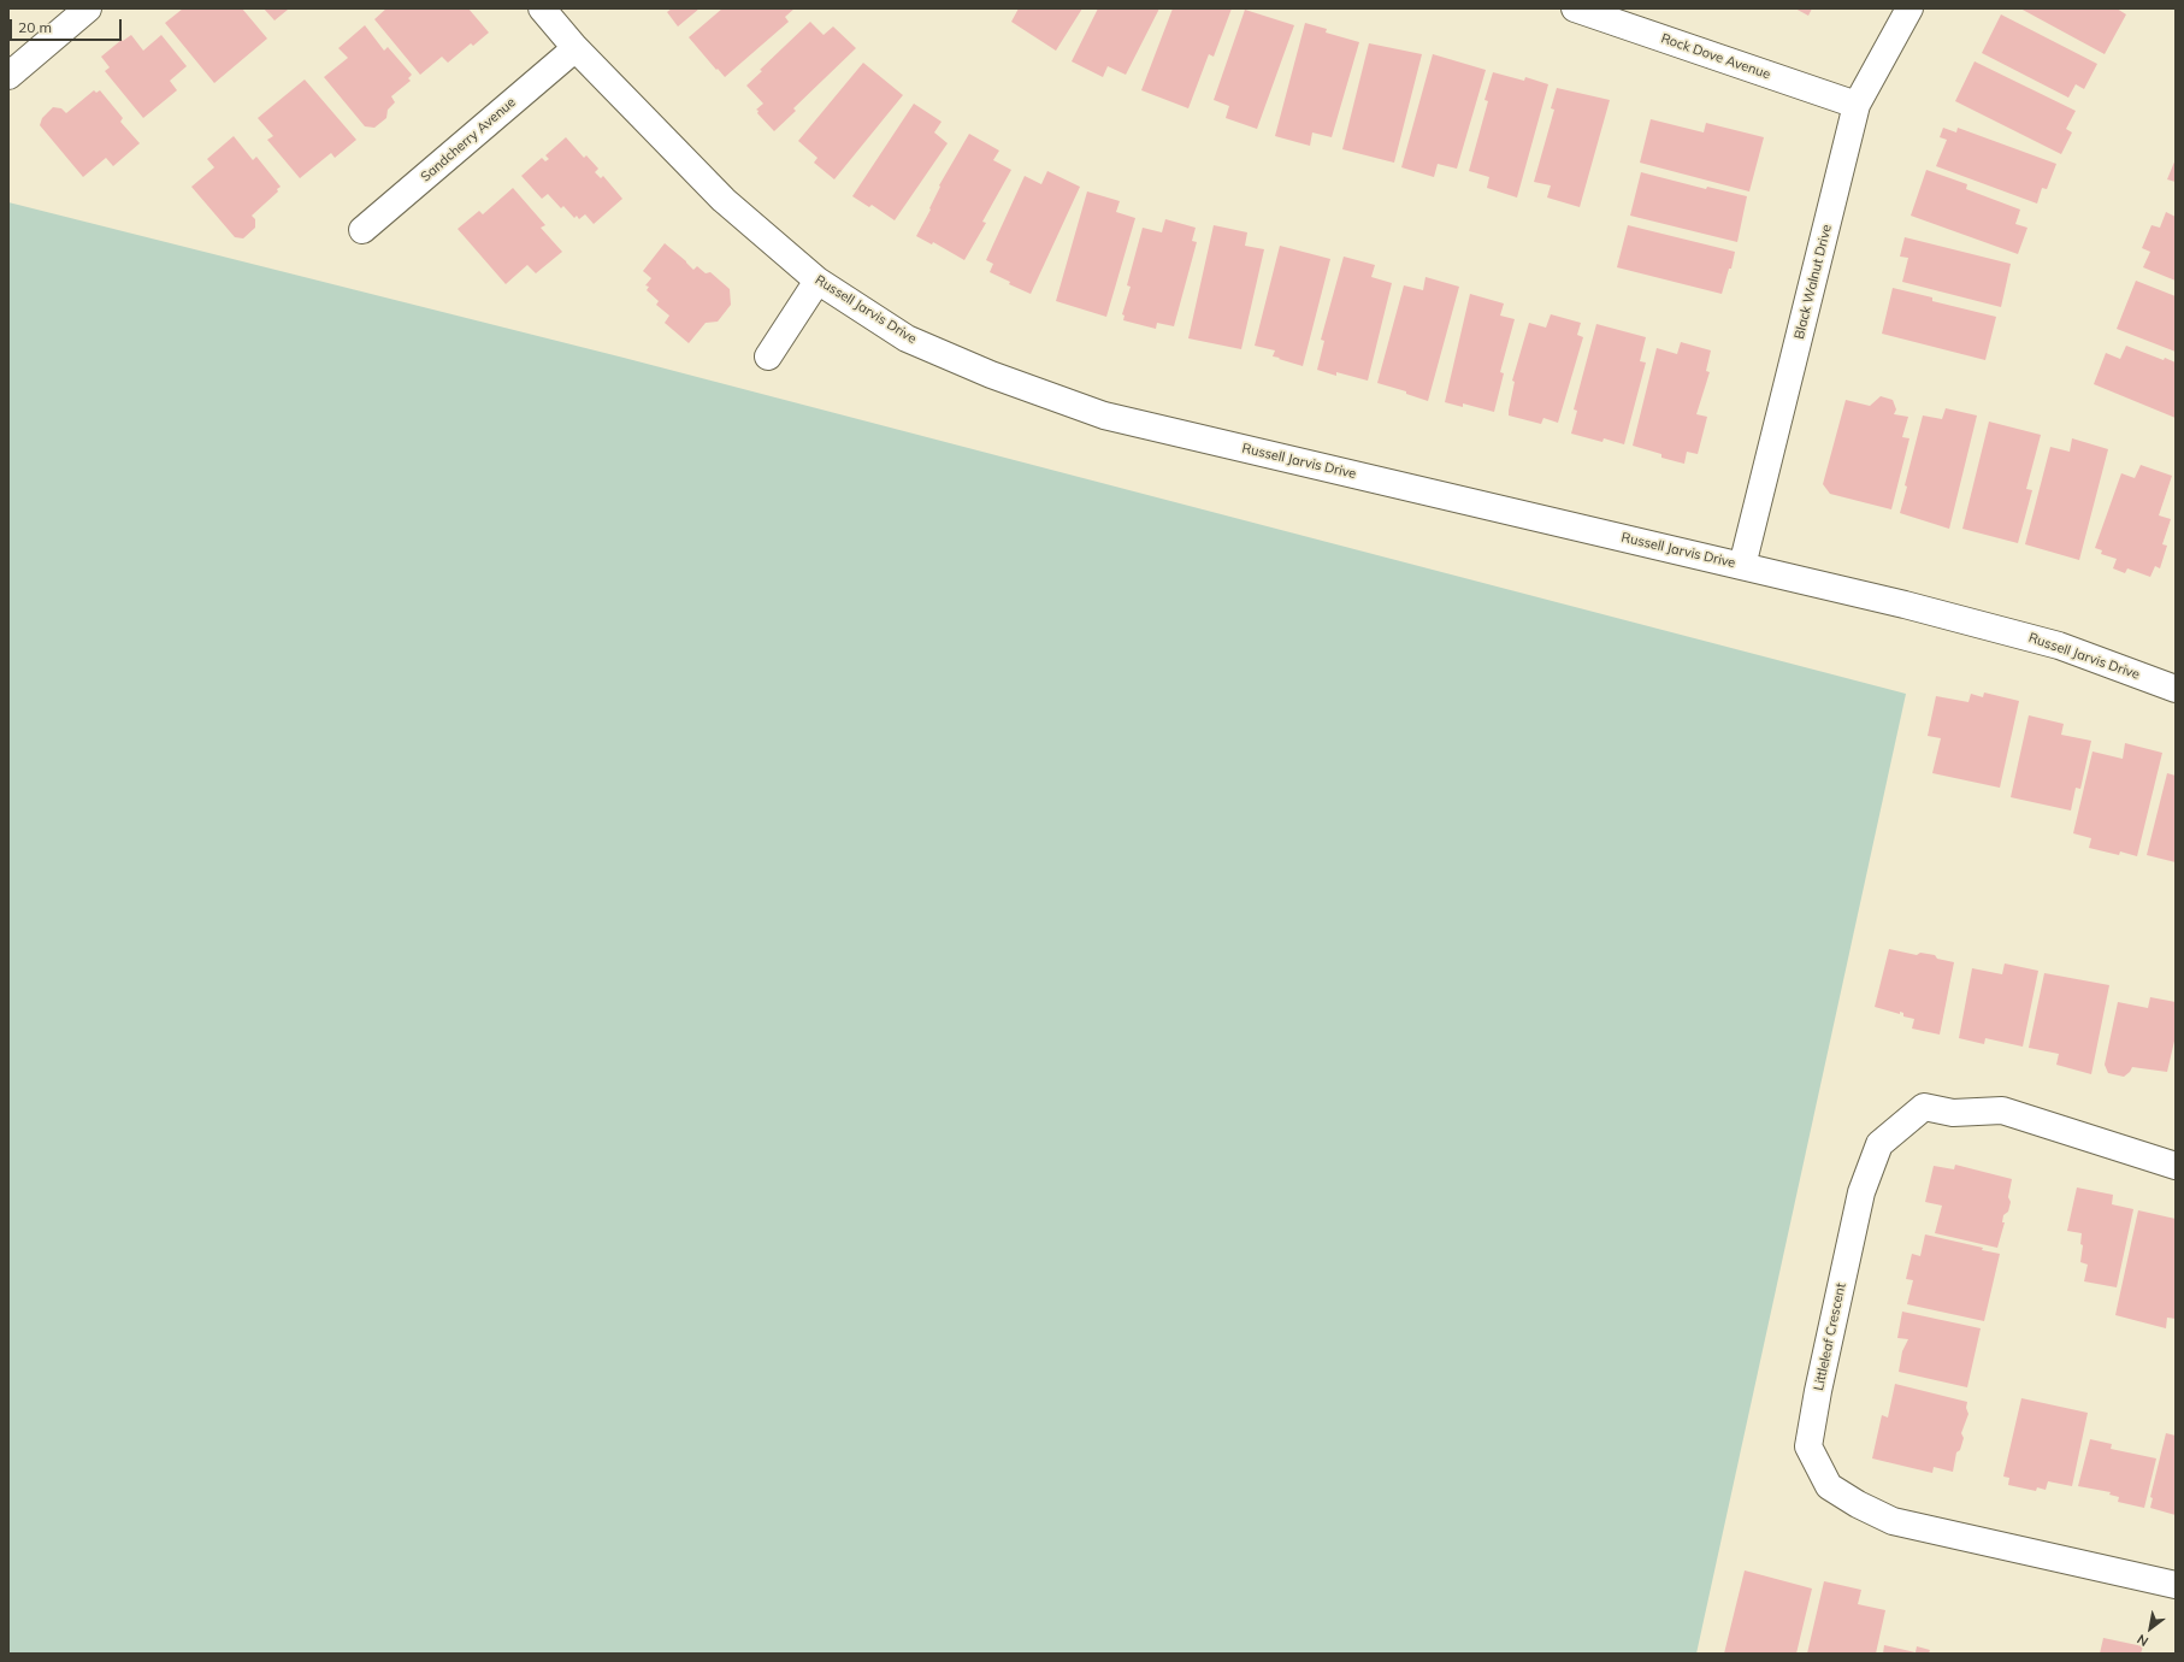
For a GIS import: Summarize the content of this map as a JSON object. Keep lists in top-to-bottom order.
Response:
{
  "streets": {
    "street": [
      "Rock Dove Avenue",
      "Sandcherry Avenue",
      "Black Walnut Drive",
      "Russell Jarvis Drive",
      "Littleleaf Crescent"
    ]
  },
  "crossings": [
    ["Rock Dove Avenue", "Black Walnut Drive"],
    ["Sandcherry Avenue", "Russell Jarvis Drive"],
    ["Black Walnut Drive", "Russell Jarvis Drive"]
  ],
  "scale_bar": "20 m",
  "north": "bottom left"
}
